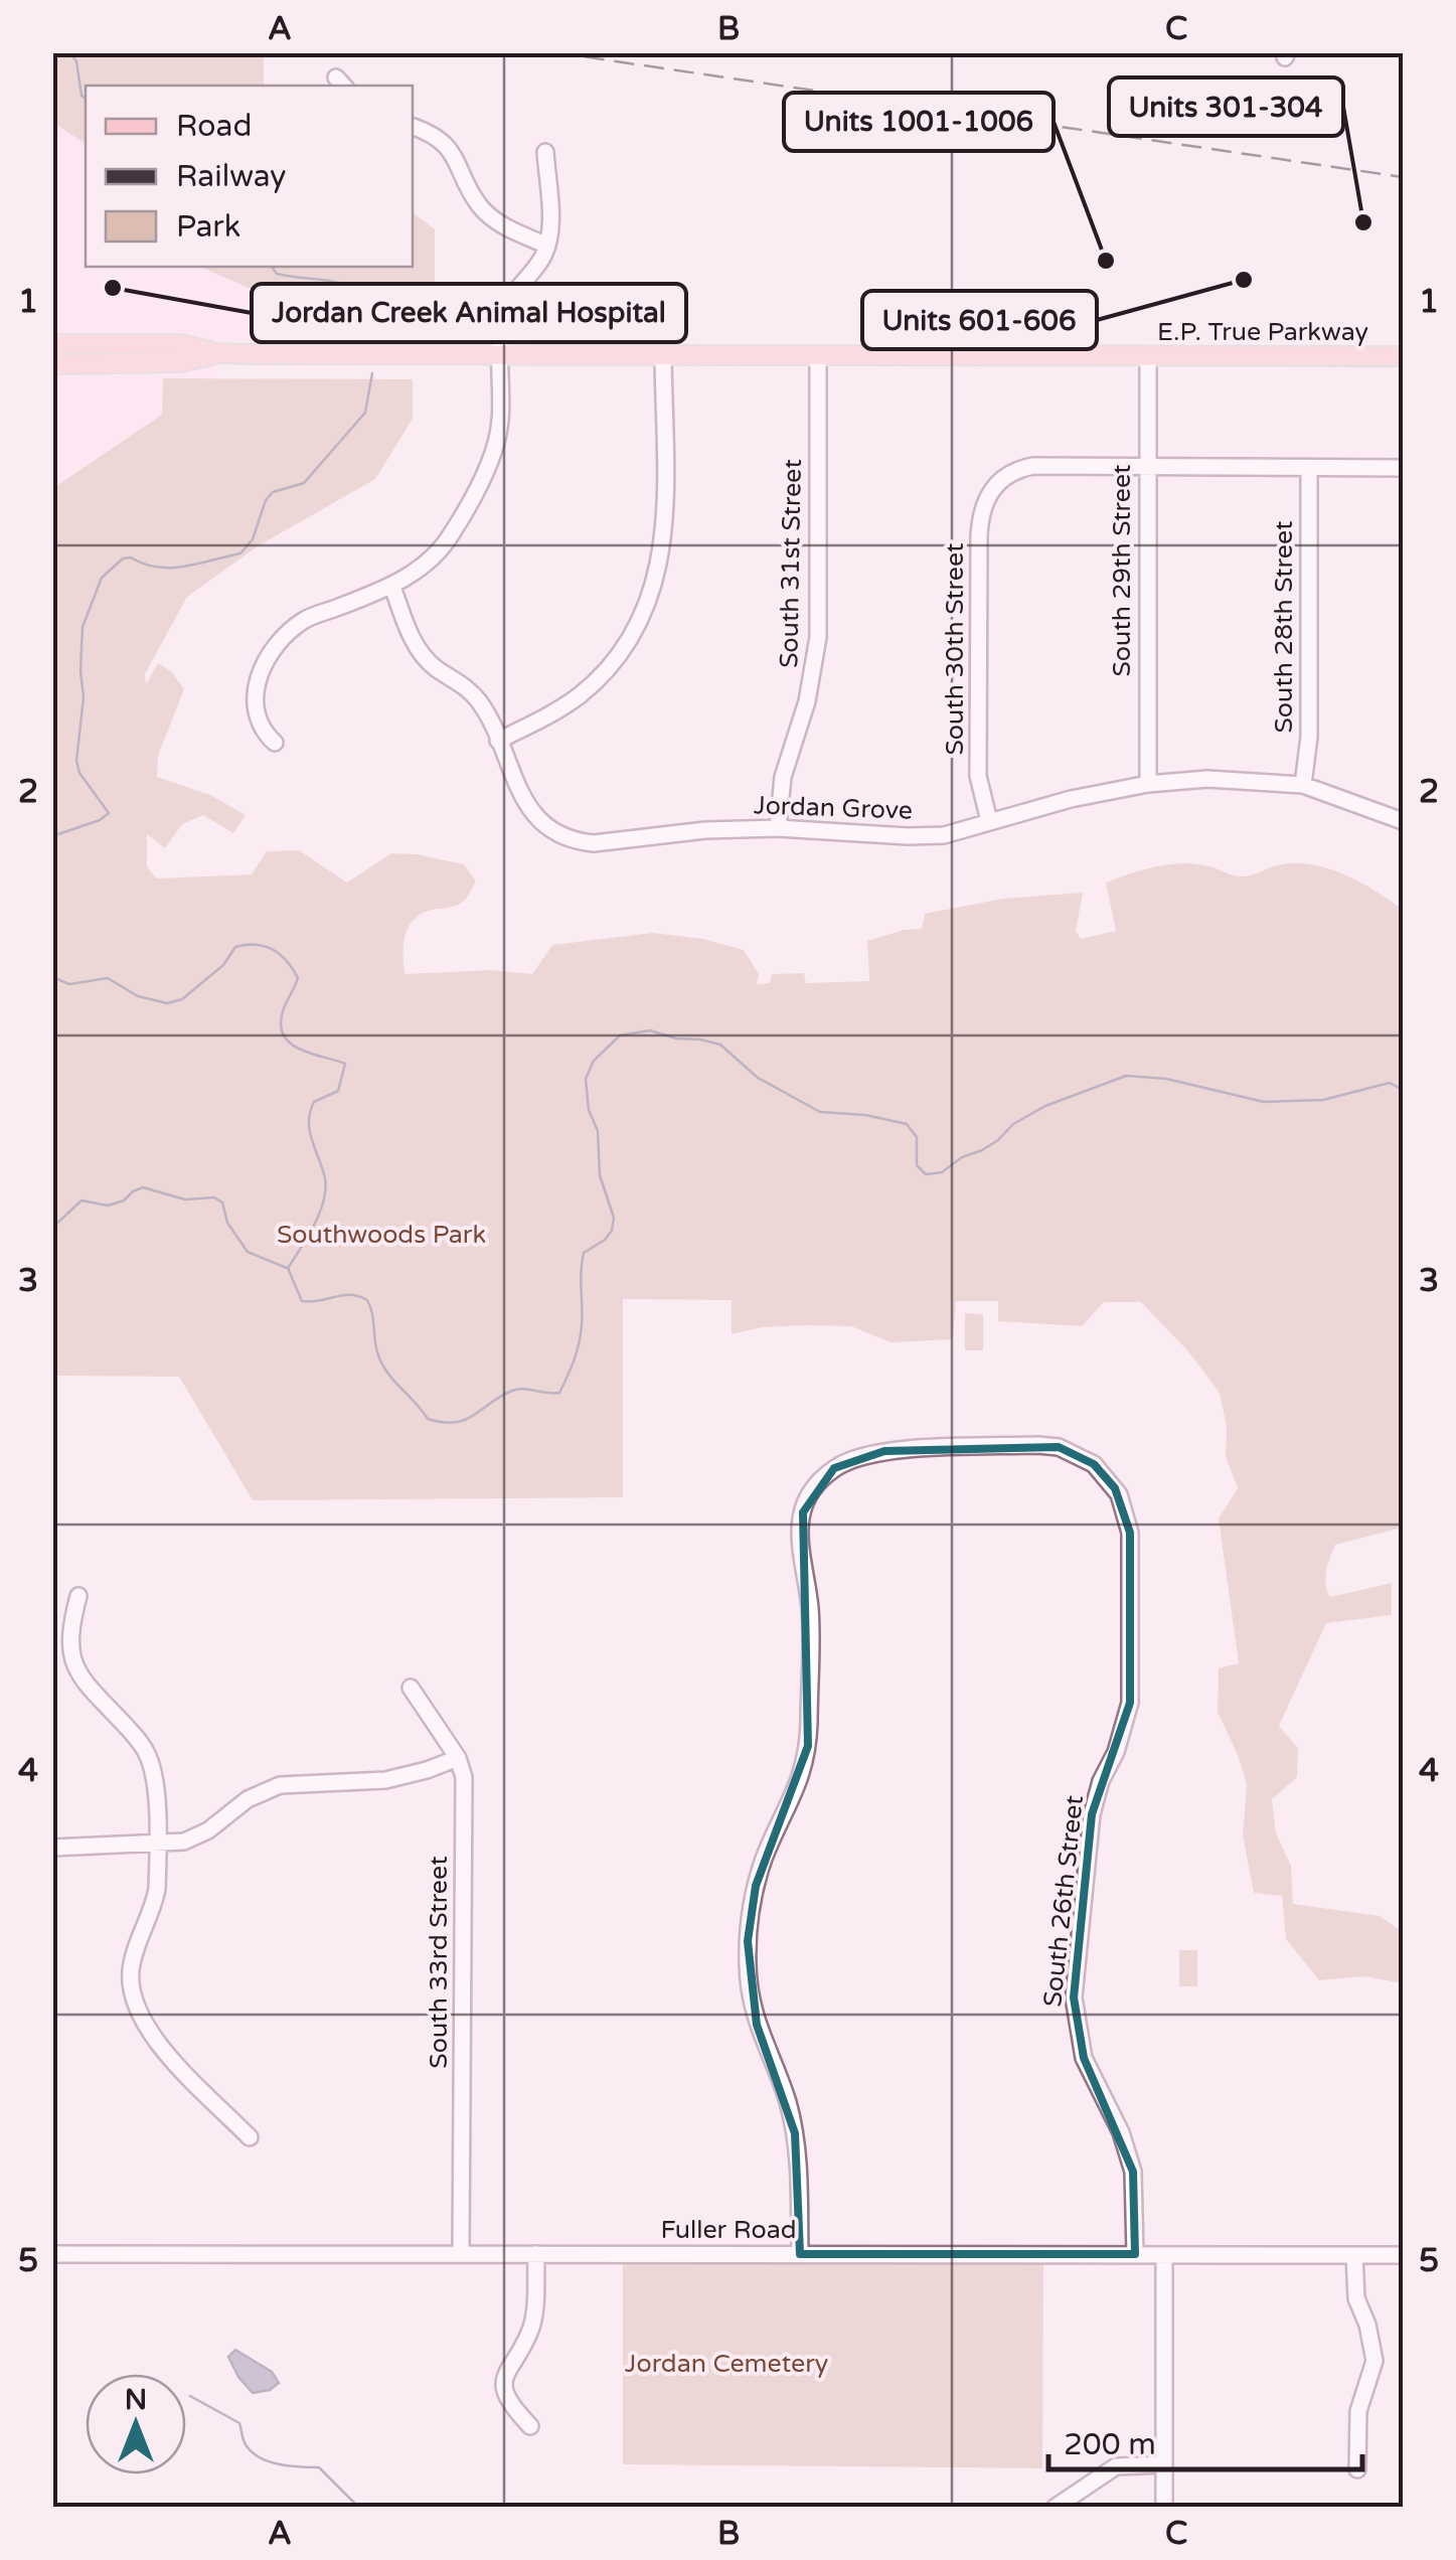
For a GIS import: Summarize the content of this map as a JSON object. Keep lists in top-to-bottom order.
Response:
{
  "streets": {
    "main road": ["E.P. True Parkway"],
    "street": [
      "South 31st Street",
      "South 29th Street",
      "South 28th Street",
      "South 30th Street",
      "Jordan Grove",
      "South 26th Street",
      "South 33rd Street",
      "Fuller Road"
    ]
  },
  "crossings": [
    ["E.P. True Parkway", "South 31st Street"],
    ["E.P. True Parkway", "South 29th Street"],
    ["South 31st Street", "Jordan Grove"],
    ["South 29th Street", "South 30th Street"],
    ["South 29th Street", "Jordan Grove"],
    ["South 28th Street", "Jordan Grove"],
    ["South 30th Street", "Jordan Grove"],
    ["South 26th Street", "Fuller Road"],
    ["South 33rd Street", "Fuller Road"]
  ],
  "parks": ["Southwoods Park", "Jordan Cemetery"],
  "places": [
    "Units 301-304",
    "Units 1001-1006",
    "Units 601-606",
    "Jordan Creek Animal Hospital"
  ],
  "legend": ["Road", "Railway", "Park"],
  "scale_bar": "200 m",
  "north": "top",
  "grid": {
    "columns": ["A", "B", "C"],
    "rows": [
      "1",
      "2",
      "3",
      "4",
      "5"
    ]
  }
}
